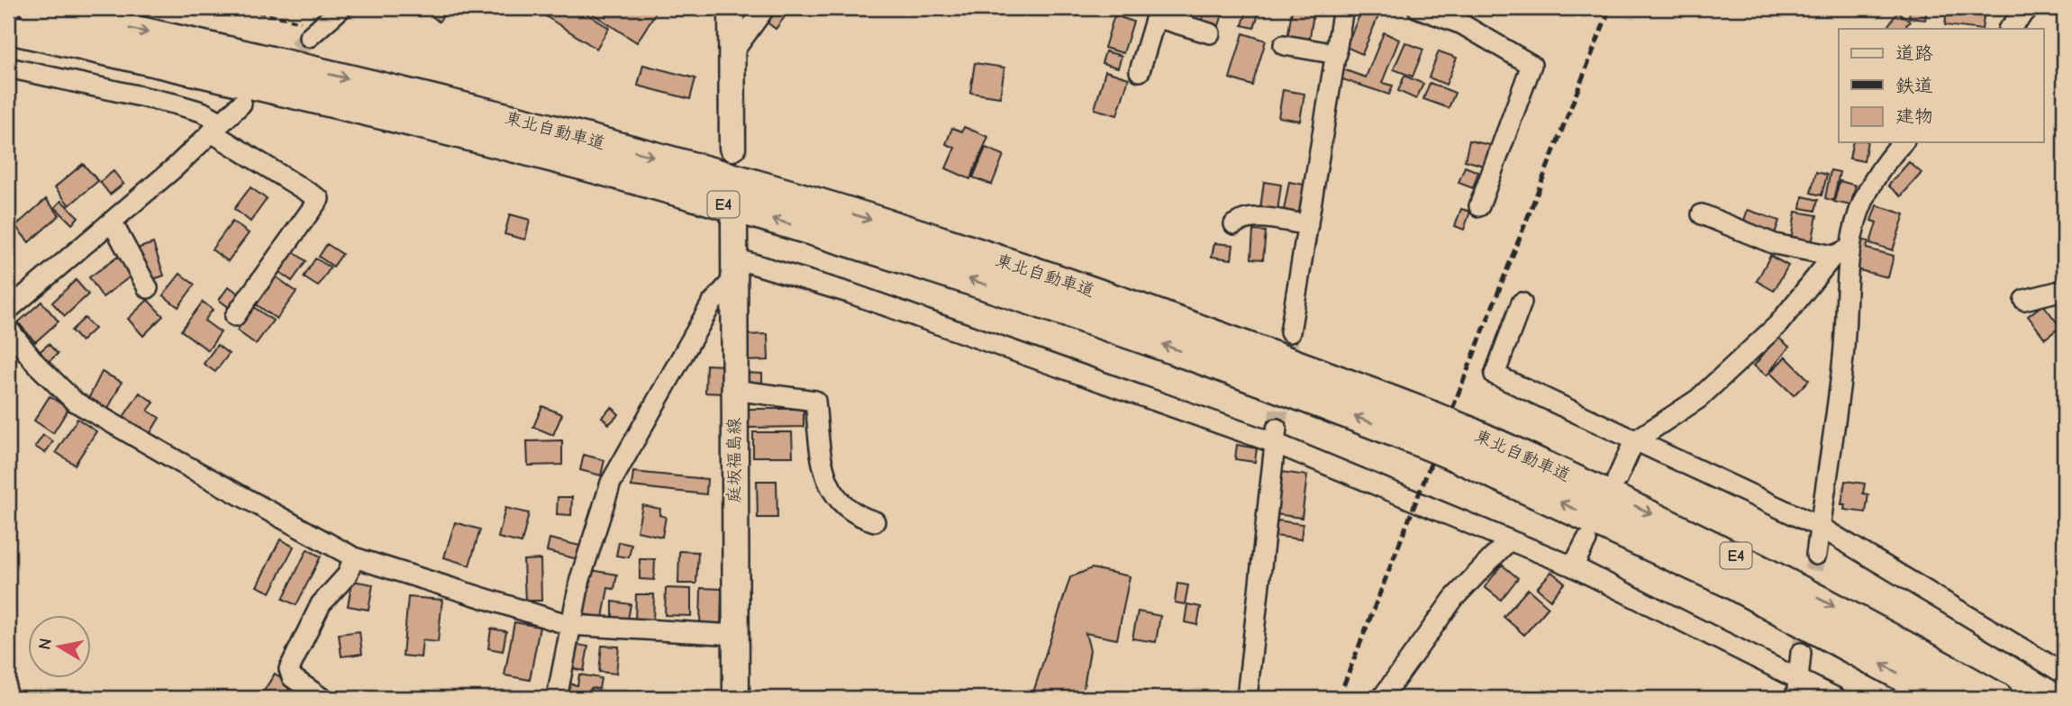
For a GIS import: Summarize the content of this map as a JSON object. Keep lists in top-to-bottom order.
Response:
{
  "streets": {
    "highway": ["東北自動車道", "E4"],
    "main road": ["庭坂福島線"]
  },
  "legend": ["道路", "鉄道", "建物"],
  "north": "left"
}
